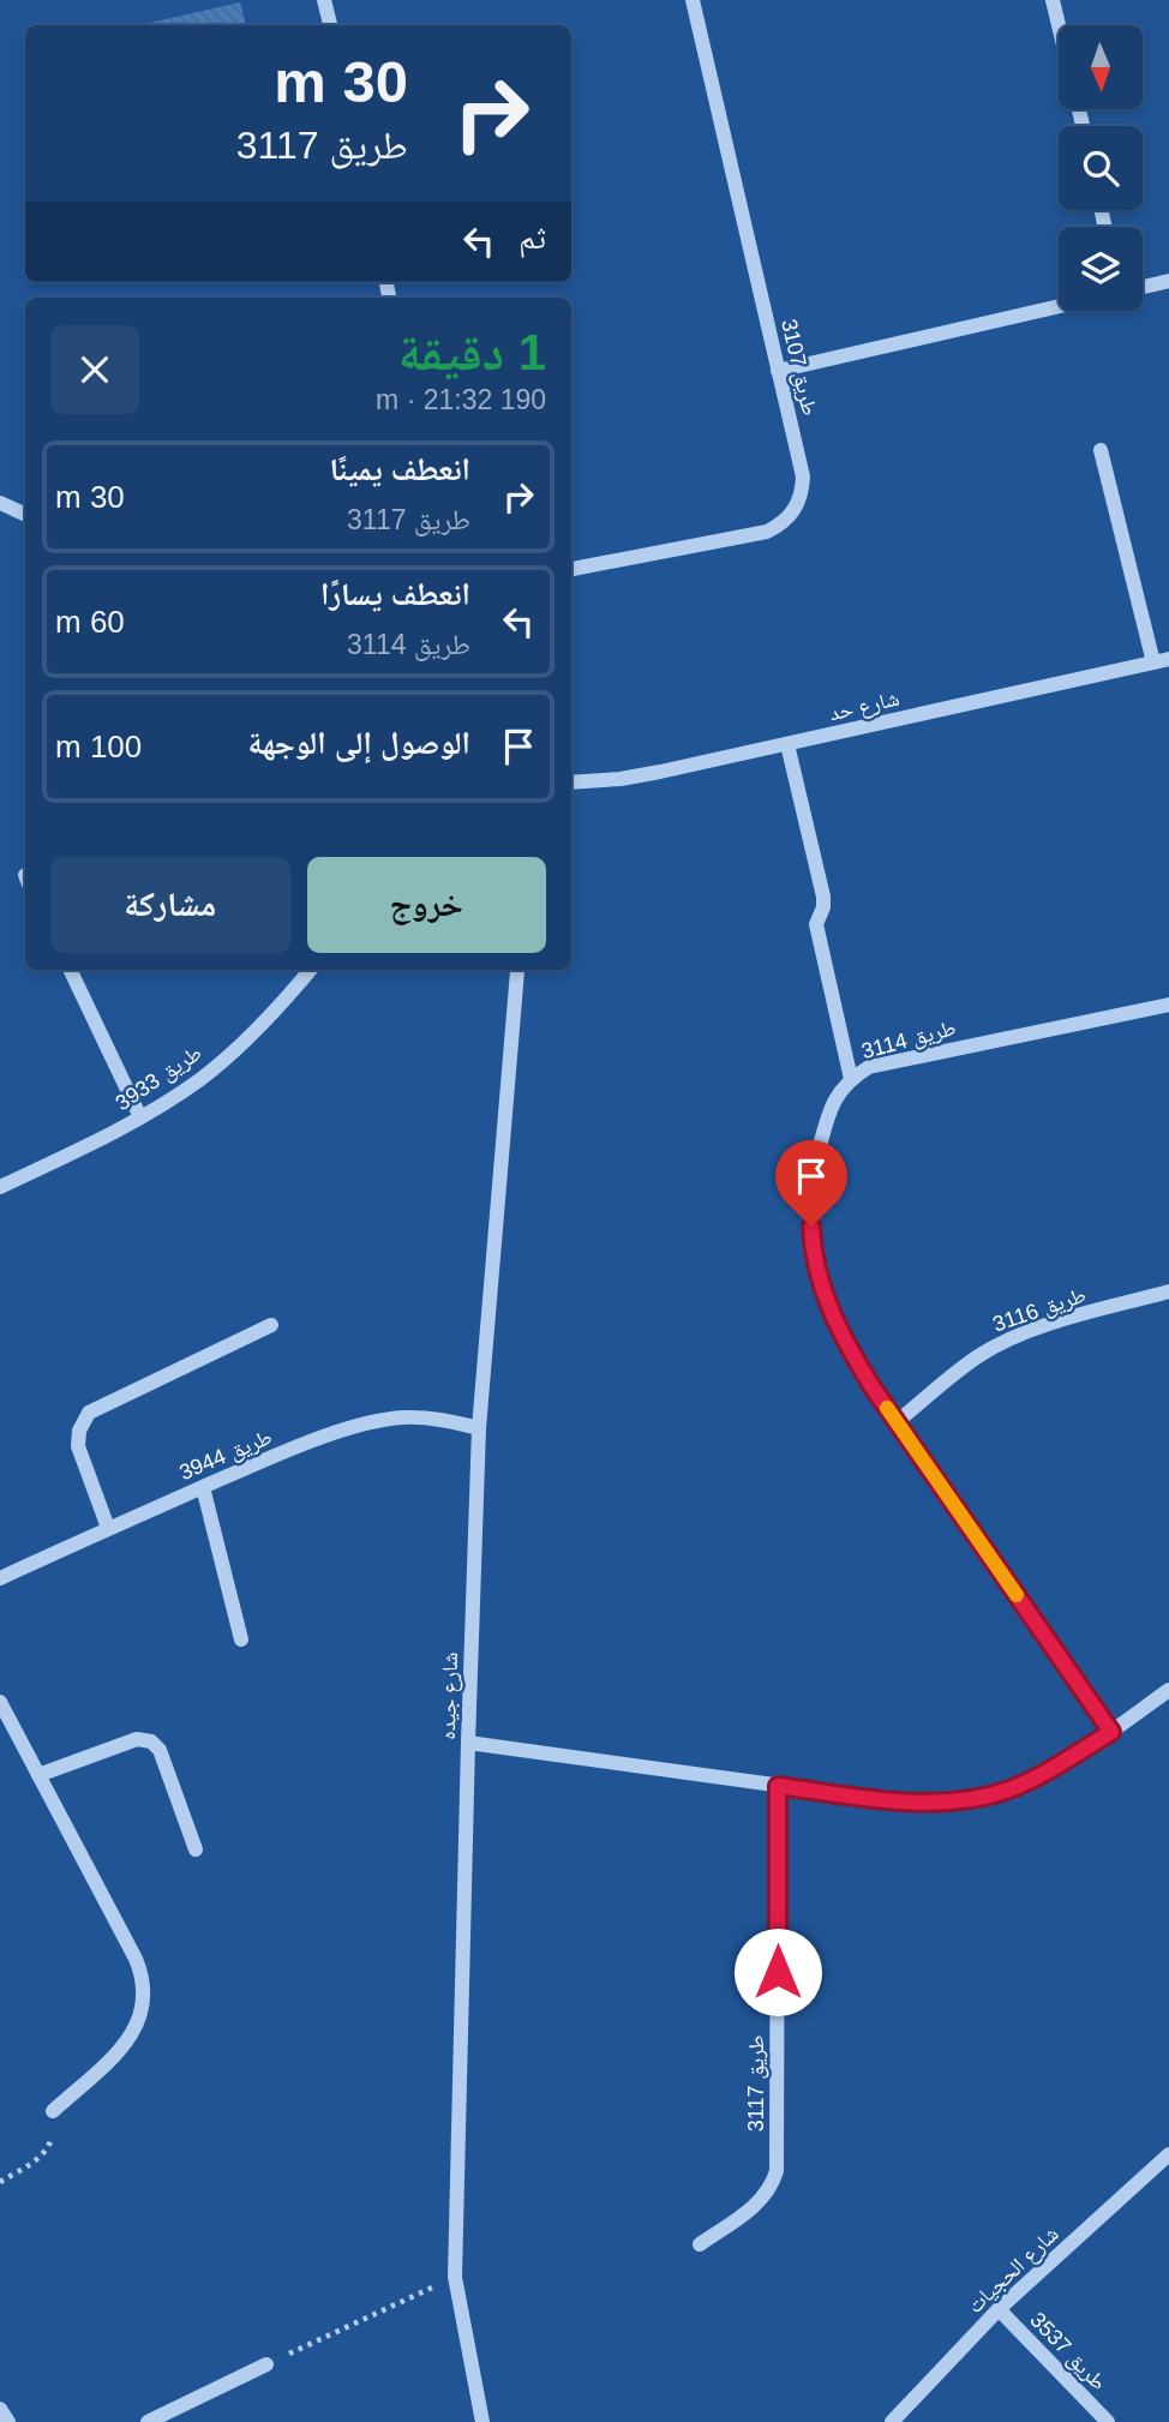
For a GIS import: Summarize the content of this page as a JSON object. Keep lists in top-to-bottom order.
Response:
{
  "streets": {
    "street": [
      "طريق 3107",
      "شارع حد",
      "طريق 3114",
      "طريق 3933",
      "طريق 3116",
      "طريق 3944",
      "شارع جيده",
      "طريق 3117",
      "شارع الحجيات",
      "طريق 3537"
    ]
  },
  "crossings": [
    ["طريق 3114", "طريق 3116"],
    ["طريق 3944", "شارع جيده"],
    ["شارع الحجيات", "طريق 3537"]
  ],
  "north": "bottom",
  "page": {
    "turn": ["30 m", "طريق 3117"],
    "then": "ثم",
    "heading": ["1 دقيقة", "190 m · 21:32"],
    "list": [
      {
        "name": "انعطف يمينًا",
        "note": "طريق 3117",
        "value": "30 m"
      },
      {
        "name": "انعطف يسارًا",
        "note": "طريق 3114",
        "value": "60 m"
      },
      {
        "name": "الوصول إلى الوجهة",
        "value": "100 m"
      }
    ],
    "buttons": ["خروج", "مشاركة"]
  }
}
